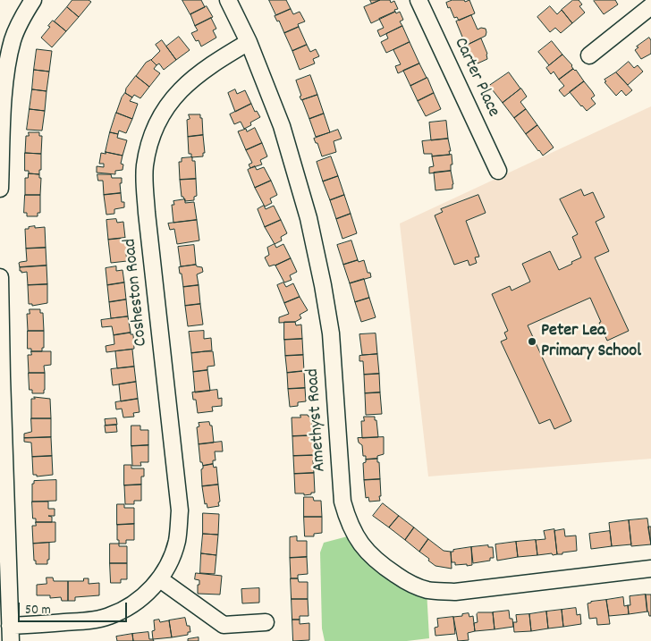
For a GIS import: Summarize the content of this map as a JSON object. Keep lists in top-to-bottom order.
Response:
{
  "streets": {
    "street": ["Carter Place", "Cosheston Road", "Amethyst Road"]
  },
  "crossings": [
    ["Cosheston Road", "Amethyst Road"]
  ],
  "places": ["Peter Lea Primary School"],
  "scale_bar": "50 m"
}
